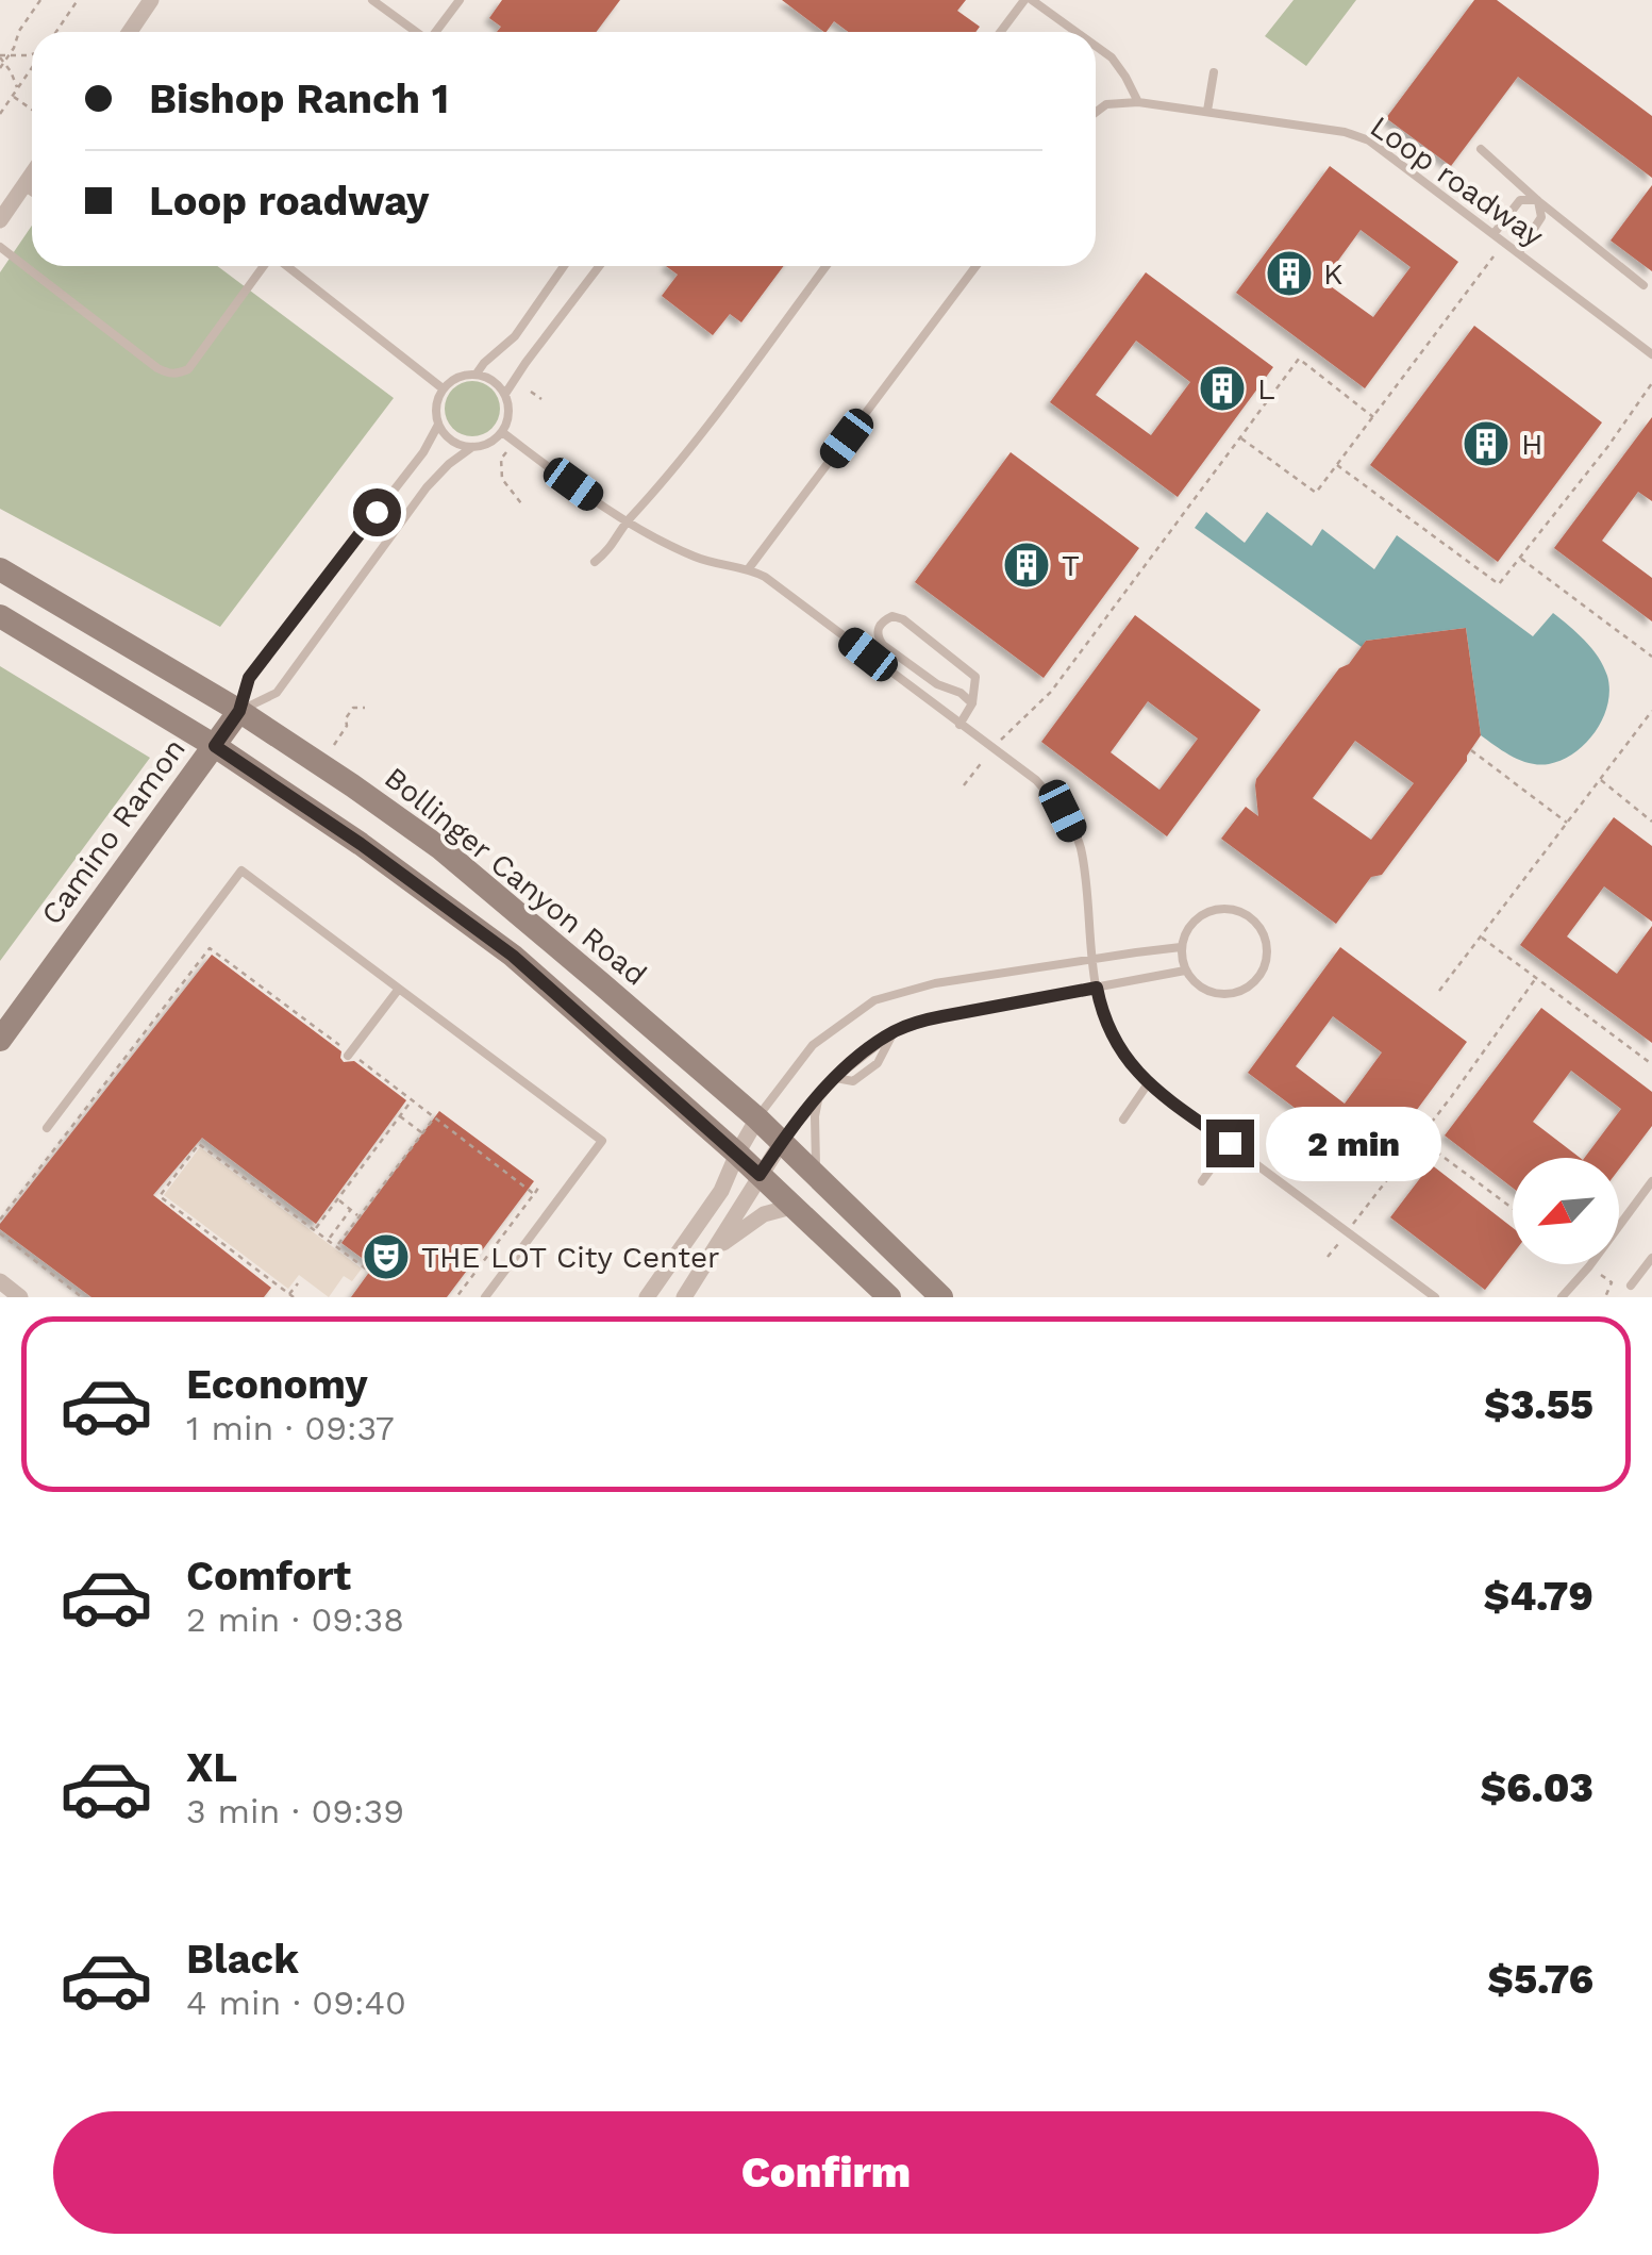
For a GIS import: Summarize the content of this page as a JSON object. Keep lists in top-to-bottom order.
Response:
{
  "streets": {
    "main road": ["Camino Ramon", "Bollinger Canyon Road"],
    "lane": ["Loop roadway"]
  },
  "crossings": [
    ["Camino Ramon", "Bollinger Canyon Road"]
  ],
  "places": {
    "building": [
      "K",
      "L",
      "H",
      "T"
    ],
    "theatre": ["THE LOT City Center"]
  },
  "north": "bottom left",
  "page": {
    "banner": ["Bishop Ranch 1", "Loop roadway"],
    "bubble": "2 min",
    "list": [
      {
        "name": "Economy",
        "note": "1 min · 09:37",
        "value": "$3.55"
      },
      {
        "name": "Comfort",
        "note": "2 min · 09:38",
        "value": "$4.79"
      },
      {
        "name": "XL",
        "note": "3 min · 09:39",
        "value": "$6.03"
      },
      {
        "name": "Black",
        "note": "4 min · 09:40",
        "value": "$5.76"
      }
    ],
    "buttons": "Confirm"
  }
}
